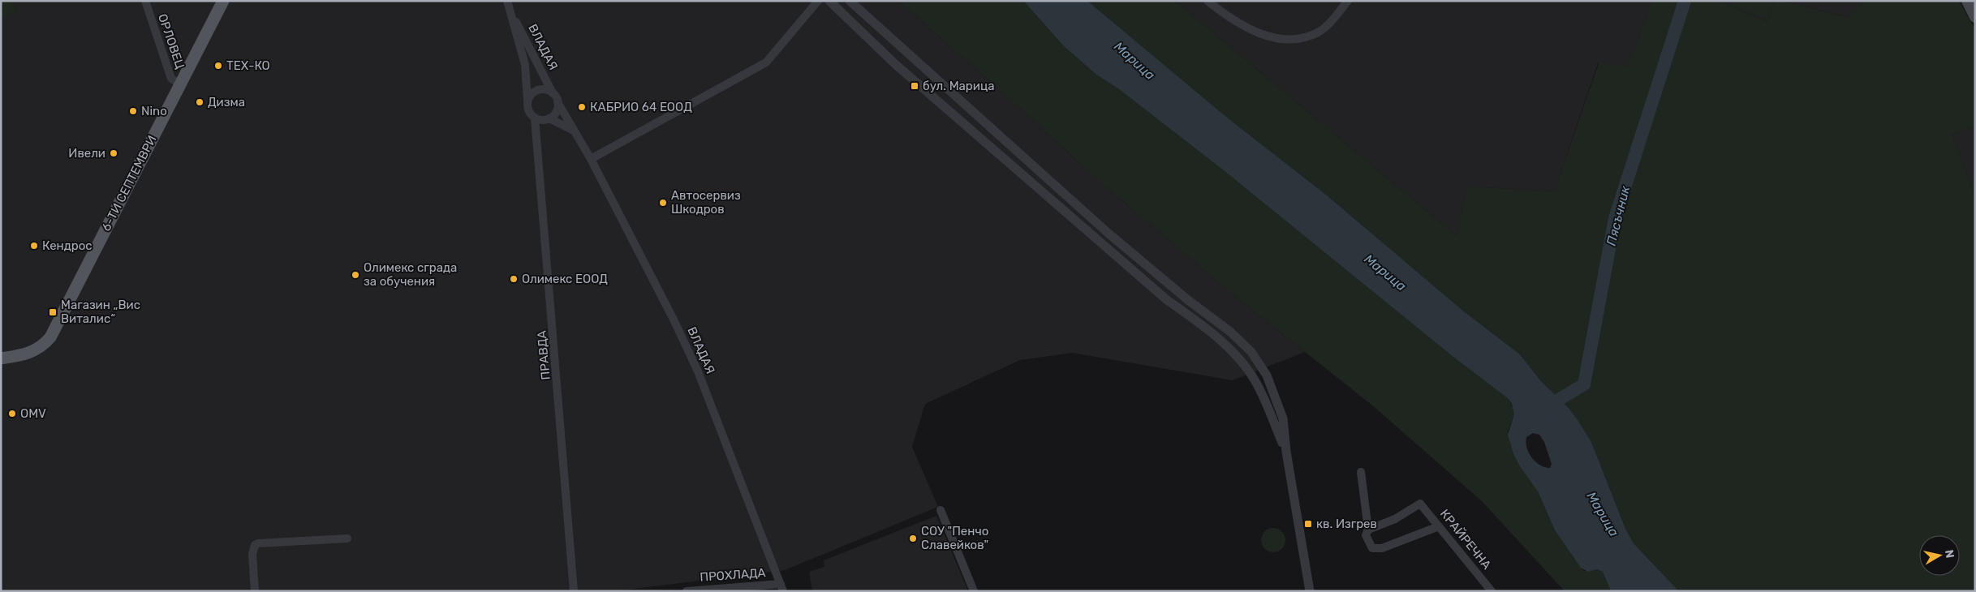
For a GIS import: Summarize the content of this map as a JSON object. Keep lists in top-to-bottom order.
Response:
{
  "streets": {
    "main road": ["6-ТИ СЕПТЕМВРИ"],
    "street": [
      "ОРЛОВЕЦ",
      "ВЛАДАЯ",
      "ПРАВДА",
      "КРАЙРЕЧНА",
      "ПРОХЛАДА"
    ]
  },
  "crossings": [
    ["ОРЛОВЕЦ", "6-ТИ СЕПТЕМВРИ"],
    ["ВЛАДАЯ", "ПРАВДА"],
    ["ВЛАДАЯ", "ПРОХЛАДА"]
  ],
  "water": ["Марица", "Пясъчник"],
  "places": {
    "other": [
      "ТЕХ-КО",
      "Дизма",
      "КАБРИО 64 ЕООД",
      "Nino",
      "Ивели",
      "Автосервиз Шкодров",
      "Кендрос",
      "Олимекс сграда за обучения",
      "Олимекс ЕООД",
      "OMV",
      "СОУ \"Пенчо Славейков\""
    ],
    "transit": ["бул. Марица", "Магазин „Вис Виталис“", "кв. Изгрев"]
  },
  "north": "right"
}
